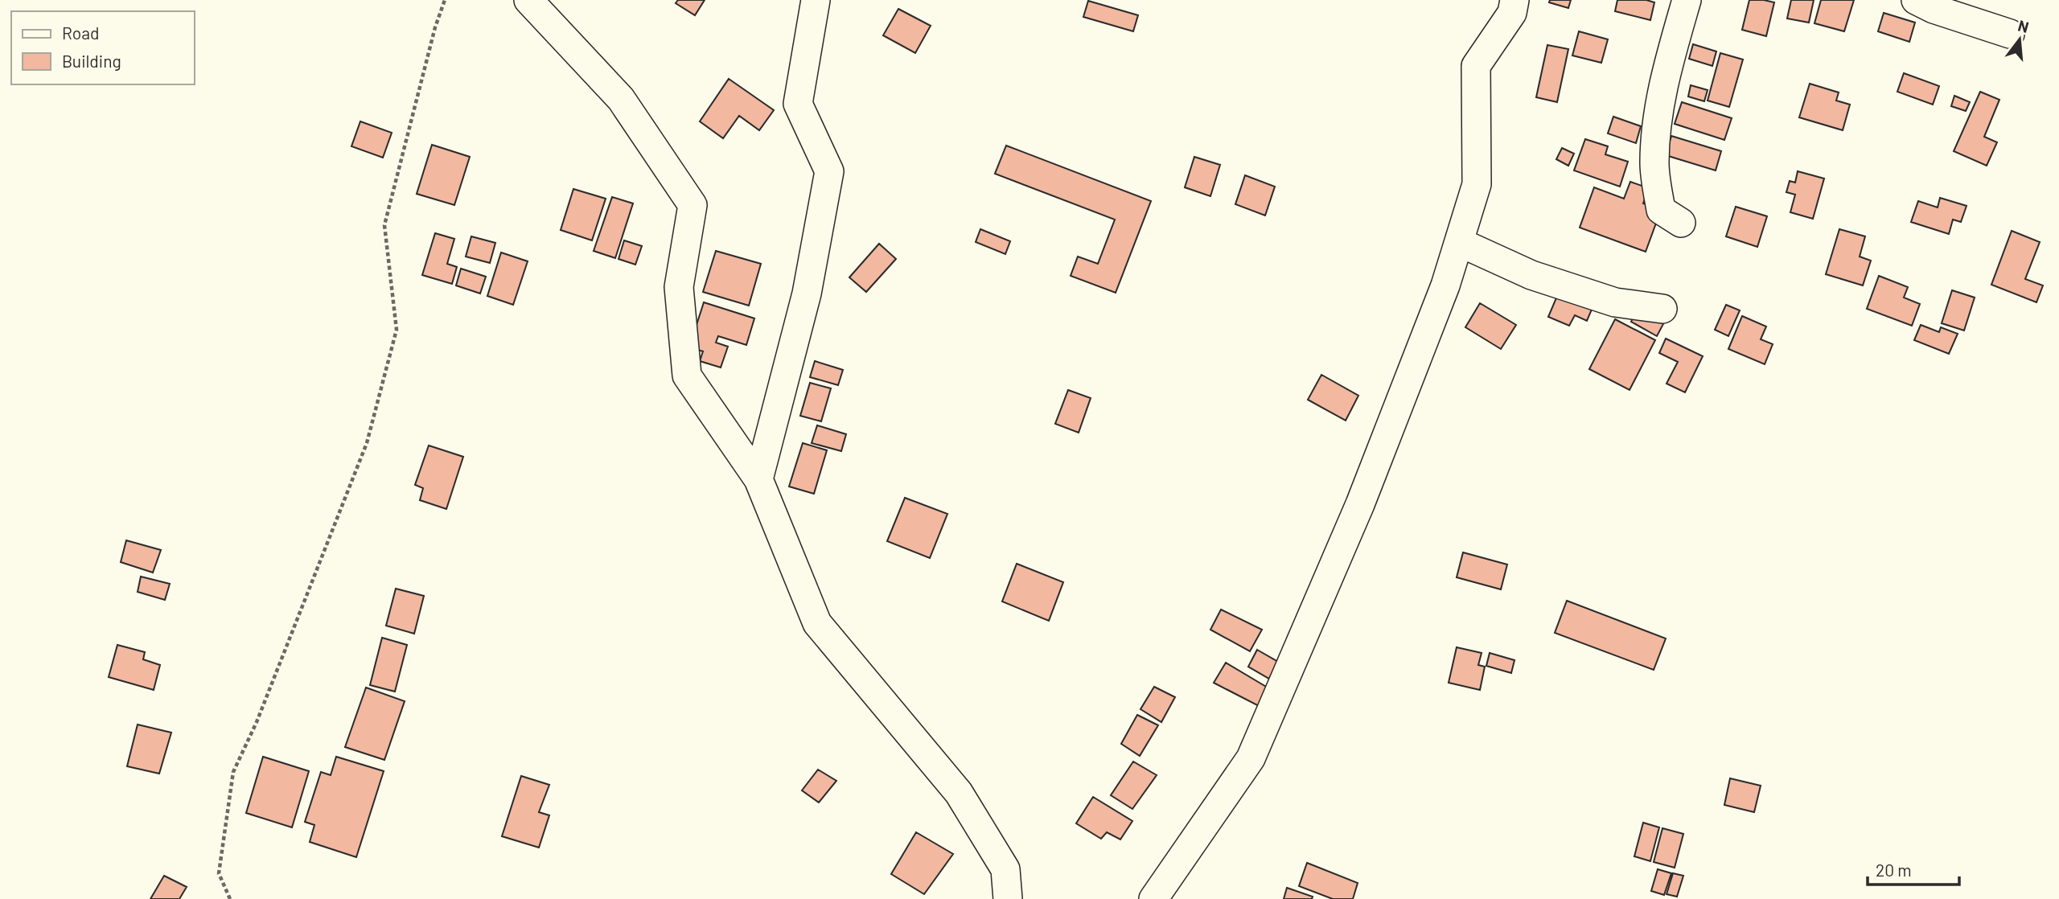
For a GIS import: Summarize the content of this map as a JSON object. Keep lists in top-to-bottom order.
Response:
{
  "legend": ["Road", "Building"],
  "scale_bar": "20 m",
  "north": "top"
}
